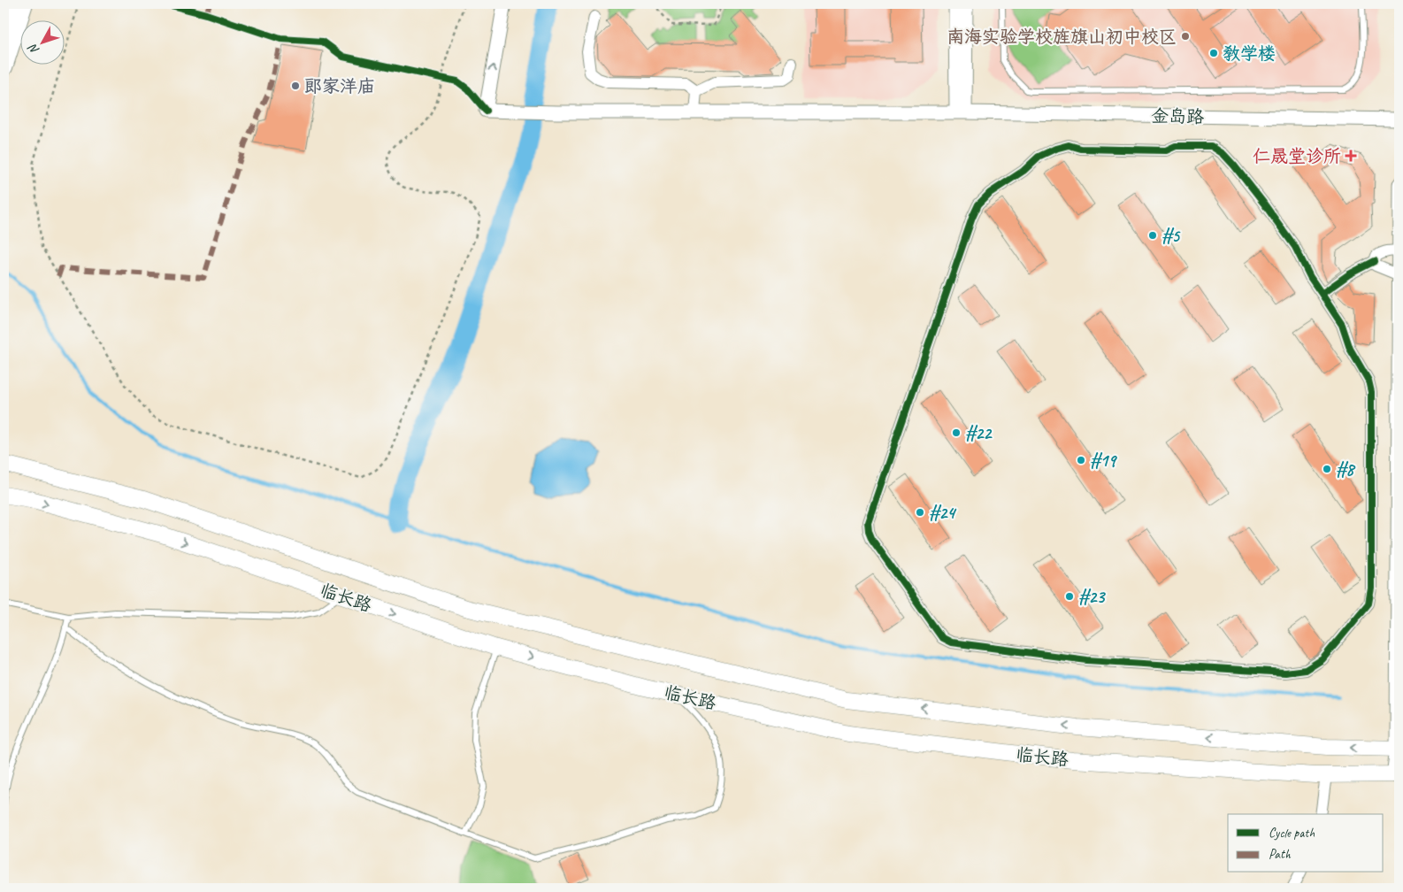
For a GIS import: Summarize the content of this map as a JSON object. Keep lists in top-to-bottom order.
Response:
{
  "streets": {
    "main road": ["临长路"],
    "street": ["金岛路"]
  },
  "places": {
    "other": [
      "南海实验学校旌旗山初中校区",
      "教学楼",
      "郎家洋庙",
      "#5",
      "#22",
      "#19",
      "#8",
      "#24",
      "#23"
    ],
    "health": ["仁晟堂诊所"]
  },
  "legend": ["Cycle path", "Path"],
  "north": "bottom left"
}
